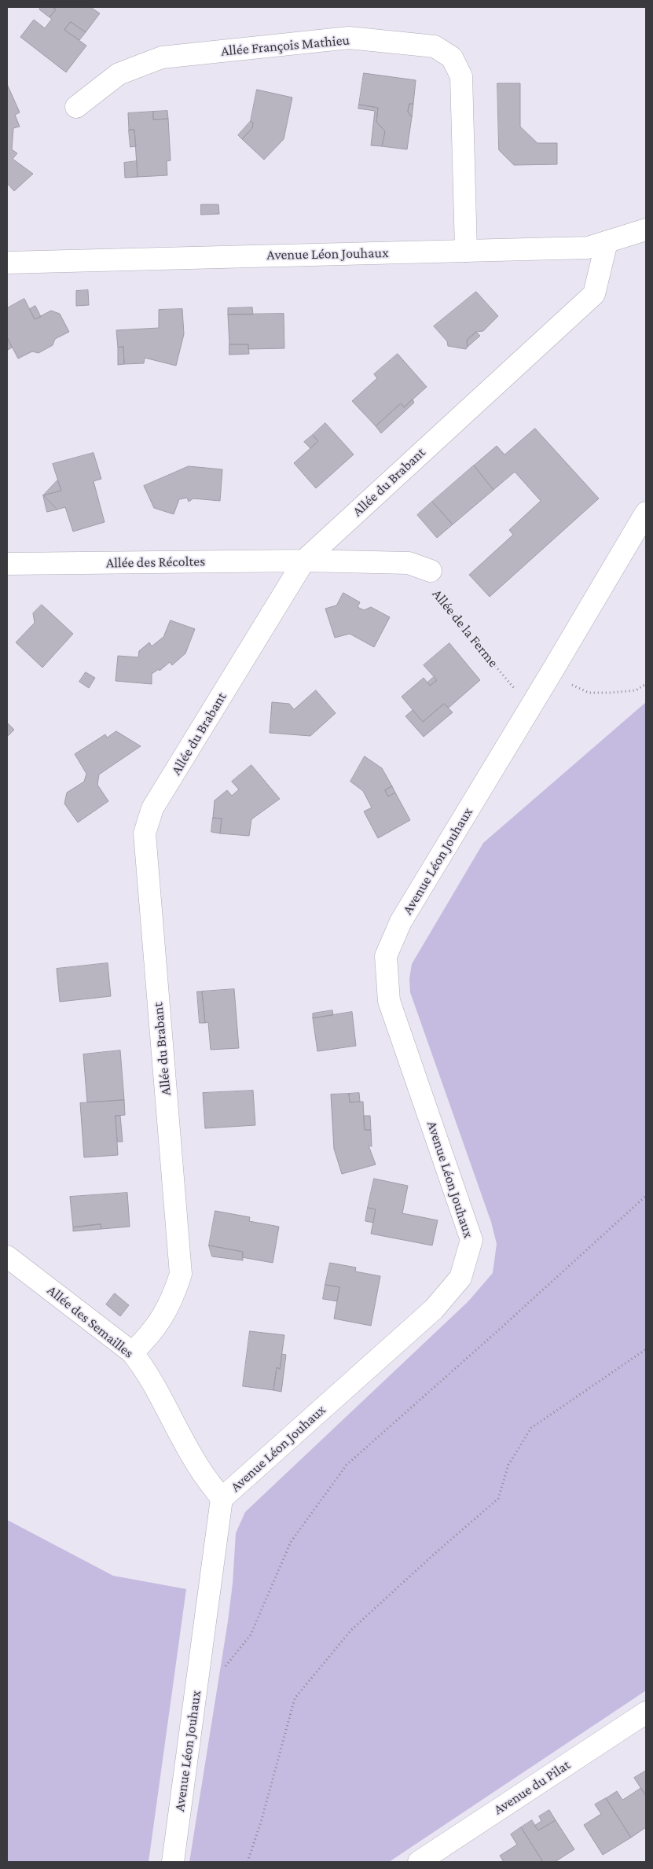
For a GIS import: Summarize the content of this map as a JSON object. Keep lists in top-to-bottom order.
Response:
{
  "streets": {
    "street": [
      "Allée François Mathieu",
      "Avenue Léon Jouhaux",
      "Allée du Brabant",
      "Allée des Récoltes",
      "Allée de la Ferme",
      "Allée des Semailles",
      "Avenue du Pilat"
    ]
  },
  "crossings": [
    ["Allée François Mathieu", "Avenue Léon Jouhaux"],
    ["Avenue Léon Jouhaux", "Allée du Brabant"],
    ["Avenue Léon Jouhaux", "Allée de la Ferme"],
    ["Avenue Léon Jouhaux", "Allée des Semailles"],
    ["Allée du Brabant", "Allée des Récoltes"],
    ["Allée du Brabant", "Allée de la Ferme"],
    ["Allée du Brabant", "Allée des Semailles"],
    ["Allée des Récoltes", "Allée de la Ferme"]
  ]
}
